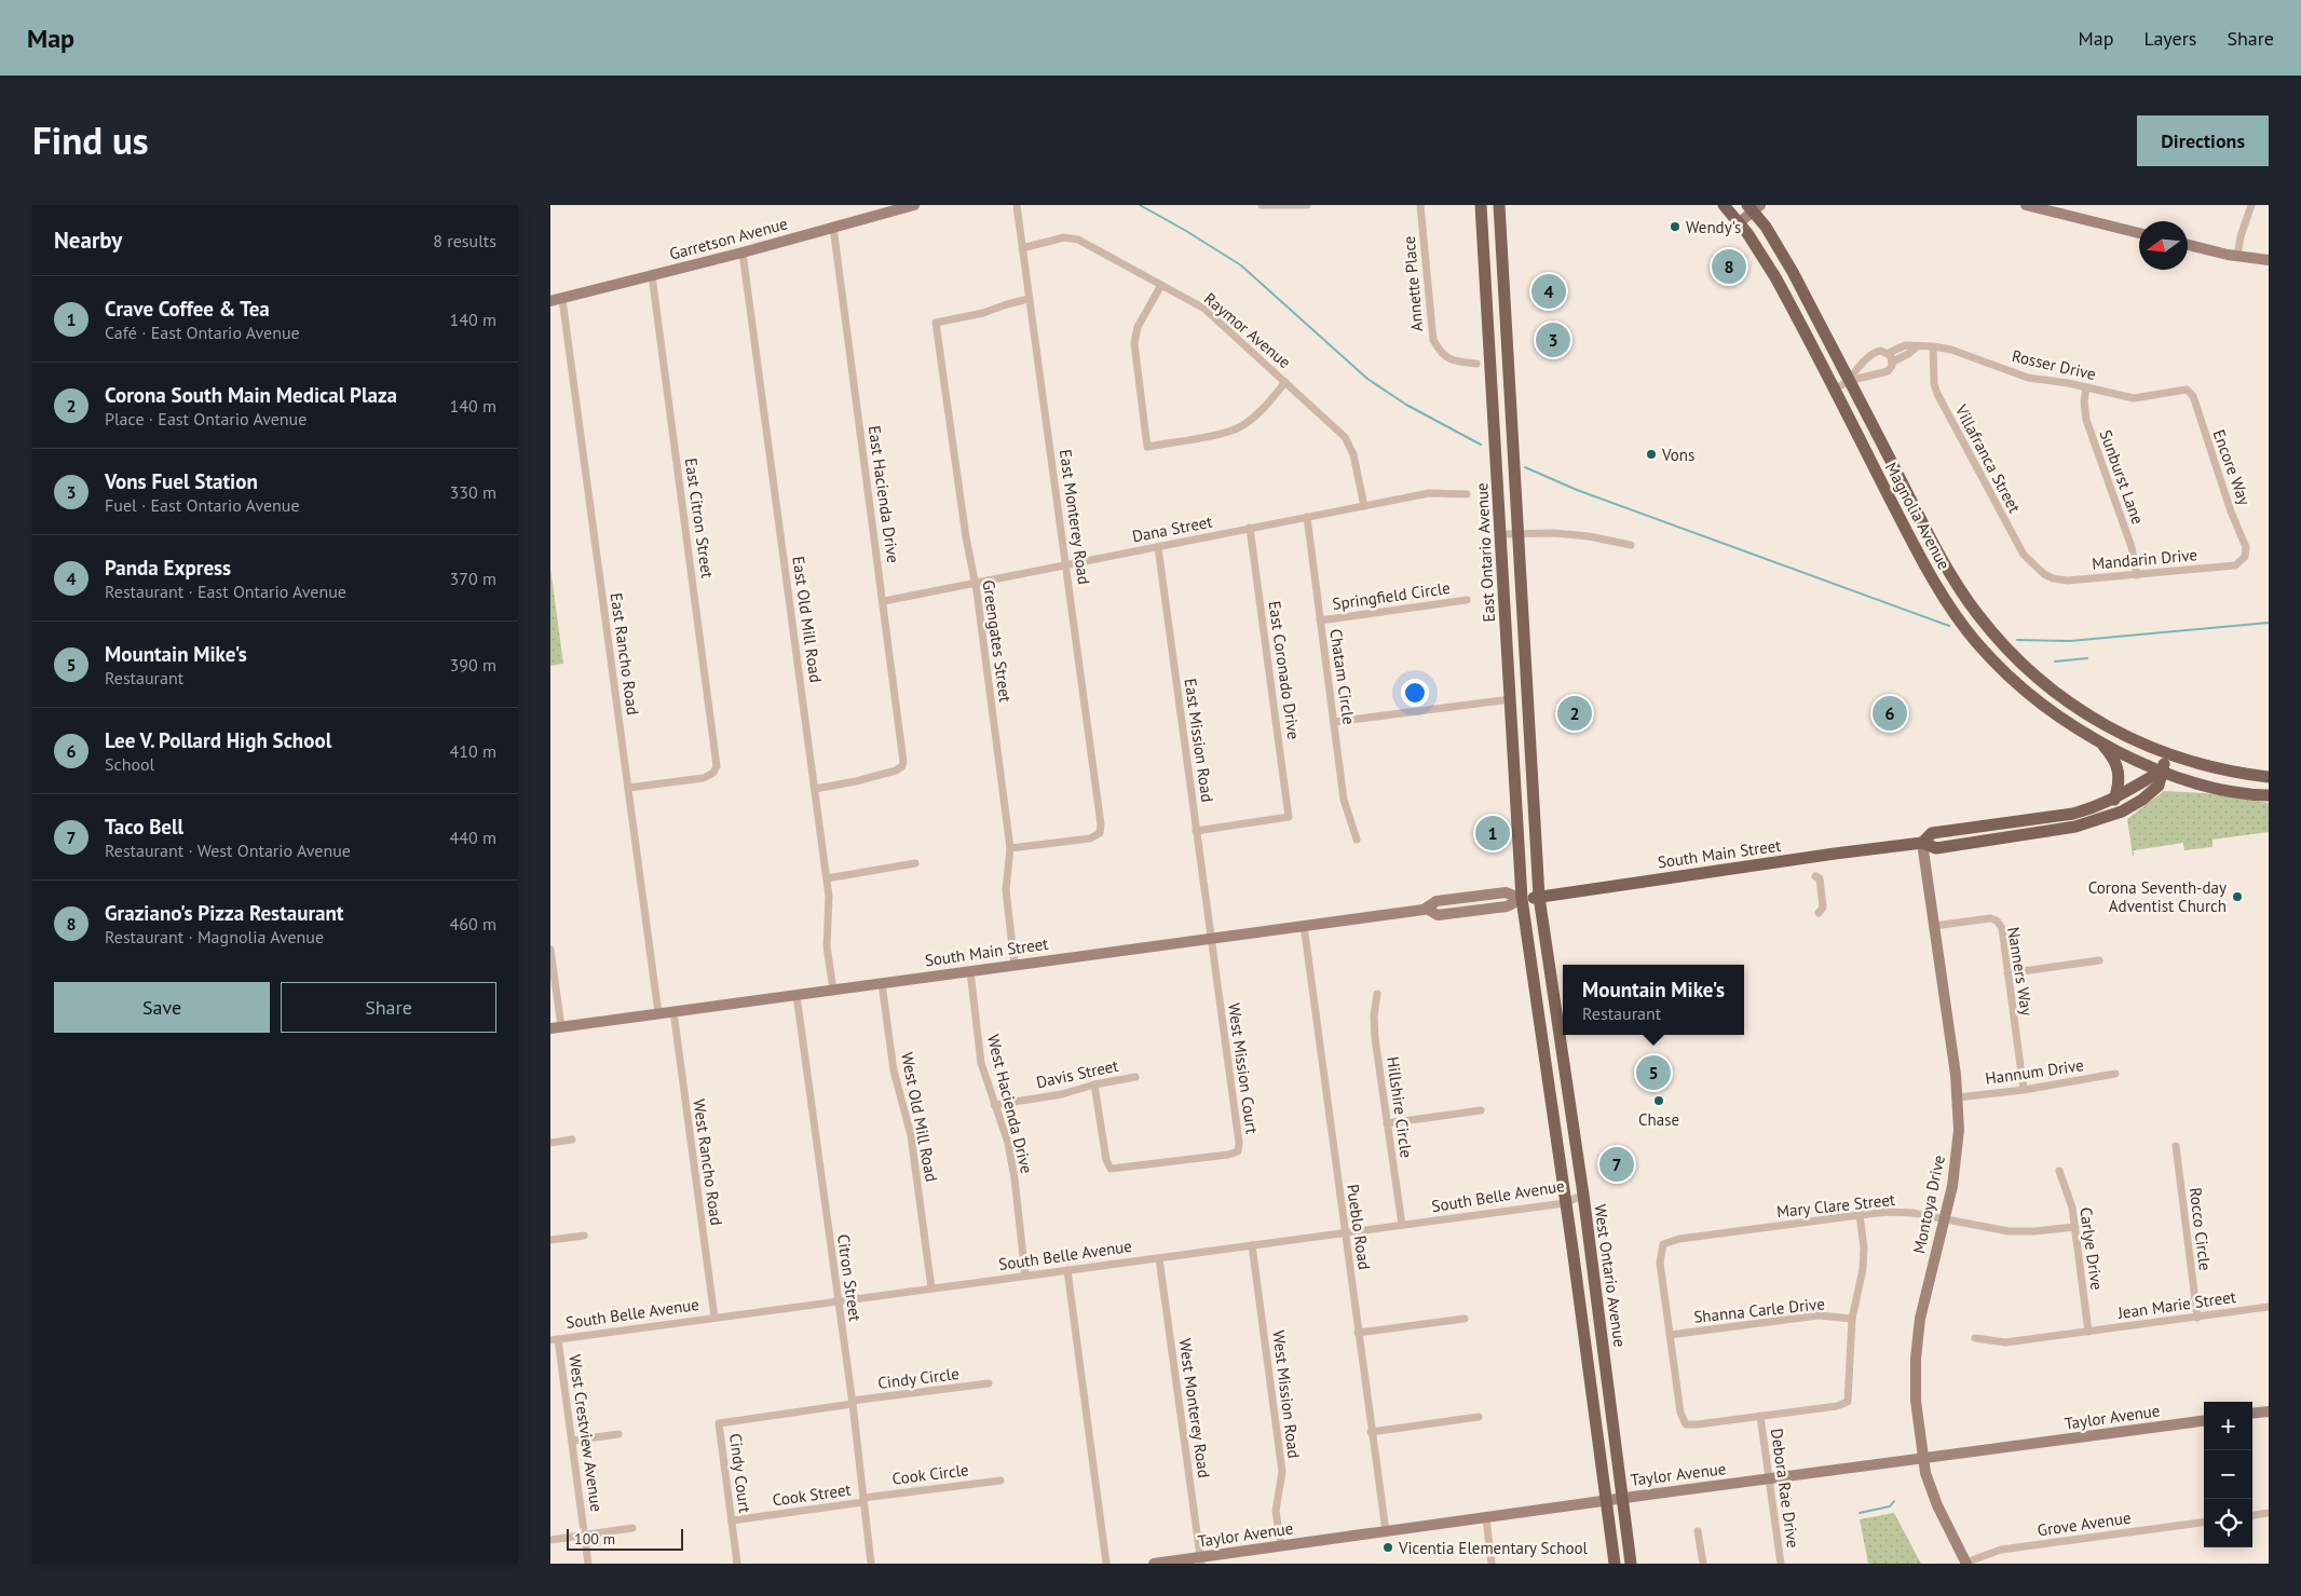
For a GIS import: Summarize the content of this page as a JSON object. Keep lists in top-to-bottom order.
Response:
{
  "streets": {
    "main road": [
      "Magnolia Avenue",
      "East Ontario Avenue",
      "South Main Street",
      "West Ontario Avenue"
    ],
    "street": [
      "Garretson Avenue",
      "Annette Place",
      "Raymor Avenue",
      "Rosser Drive",
      "Villafranca Street",
      "Encore Way",
      "Sunburst Lane",
      "East Hacienda Drive",
      "East Monterey Road",
      "East Citron Street",
      "Dana Street",
      "Mandarin Drive",
      "Springfield Circle",
      "East Old Mill Road",
      "Greengates Street",
      "East Rancho Road",
      "East Coronado Drive",
      "Chatam Circle",
      "East Mission Road",
      "Nanners Way",
      "West Mission Court",
      "Hannum Drive",
      "Davis Street",
      "West Hacienda Drive",
      "Hillshire Circle",
      "West Old Mill Road",
      "West Rancho Road",
      "South Belle Avenue",
      "Montoya Drive",
      "Mary Clare Street",
      "Pueblo Road",
      "Rocco Circle",
      "Carlye Drive",
      "Citron Street",
      "Jean Marie Street",
      "Shanna Carle Drive",
      "Cindy Circle",
      "West Mission Road",
      "West Monterey Road",
      "Taylor Avenue",
      "West Crestview Avenue",
      "Cindy Court",
      "Cook Circle",
      "Debora Rae Drive",
      "Cook Street",
      "Grove Avenue"
    ]
  },
  "crossings": [
    ["Garretson Avenue", "East Hacienda Drive"],
    ["Garretson Avenue", "East Citron Street"],
    ["Garretson Avenue", "East Old Mill Road"],
    ["Garretson Avenue", "East Rancho Road"],
    ["Raymor Avenue", "East Monterey Road"],
    ["Raymor Avenue", "Dana Street"],
    ["Rosser Drive", "Villafranca Street"],
    ["Rosser Drive", "Encore Way"],
    ["Rosser Drive", "Sunburst Lane"],
    ["Rosser Drive", "Magnolia Avenue"],
    ["Villafranca Street", "Mandarin Drive"],
    ["Encore Way", "Mandarin Drive"],
    ["Sunburst Lane", "Mandarin Drive"],
    ["East Hacienda Drive", "Dana Street"],
    ["East Hacienda Drive", "East Old Mill Road"],
    ["Magnolia Avenue", "South Main Street"],
    ["East Monterey Road", "Dana Street"],
    ["East Monterey Road", "Greengates Street"],
    ["East Citron Street", "East Rancho Road"],
    ["Dana Street", "Greengates Street"],
    ["Dana Street", "East Coronado Drive"],
    ["Dana Street", "Chatam Circle"],
    ["Dana Street", "East Mission Road"],
    ["East Ontario Avenue", "South Main Street"],
    ["East Ontario Avenue", "West Ontario Avenue"],
    ["Springfield Circle", "Chatam Circle"],
    ["East Old Mill Road", "South Main Street"],
    ["Greengates Street", "South Main Street"],
    ["East Rancho Road", "South Main Street"],
    ["East Coronado Drive", "East Mission Road"],
    ["East Mission Road", "South Main Street"],
    ["East Mission Road", "West Mission Court"],
    ["South Main Street", "West Mission Court"],
    ["South Main Street", "West Hacienda Drive"],
    ["South Main Street", "West Old Mill Road"],
    ["South Main Street", "West Rancho Road"],
    ["South Main Street", "Montoya Drive"],
    ["South Main Street", "Pueblo Road"],
    ["South Main Street", "West Ontario Avenue"],
    ["South Main Street", "Citron Street"],
    ["Nanners Way", "Hannum Drive"],
    ["Nanners Way", "Montoya Drive"],
    ["West Mission Court", "Davis Street"],
    ["Hannum Drive", "Montoya Drive"],
    ["Davis Street", "West Hacienda Drive"],
    ["West Hacienda Drive", "South Belle Avenue"],
    ["Hillshire Circle", "South Belle Avenue"],
    ["West Old Mill Road", "South Belle Avenue"],
    ["West Rancho Road", "South Belle Avenue"],
    ["South Belle Avenue", "Pueblo Road"],
    ["South Belle Avenue", "West Ontario Avenue"],
    ["South Belle Avenue", "Citron Street"],
    ["South Belle Avenue", "West Mission Road"],
    ["South Belle Avenue", "West Monterey Road"],
    ["South Belle Avenue", "West Crestview Avenue"],
    ["Montoya Drive", "Mary Clare Street"],
    ["Montoya Drive", "Taylor Avenue"],
    ["Montoya Drive", "Grove Avenue"],
    ["Mary Clare Street", "Carlye Drive"],
    ["Mary Clare Street", "Shanna Carle Drive"],
    ["Pueblo Road", "Taylor Avenue"],
    ["Rocco Circle", "Jean Marie Street"],
    ["Carlye Drive", "Jean Marie Street"],
    ["West Ontario Avenue", "Taylor Avenue"],
    ["Citron Street", "Cindy Circle"],
    ["Citron Street", "Cindy Court"],
    ["Citron Street", "Cook Circle"],
    ["Citron Street", "Cook Street"],
    ["Cindy Circle", "Cindy Court"],
    ["West Mission Road", "Taylor Avenue"],
    ["West Monterey Road", "Taylor Avenue"],
    ["Taylor Avenue", "Debora Rae Drive"],
    ["Cindy Court", "Cook Street"],
    ["Cook Circle", "Cook Street"]
  ],
  "places": [
    "Wendy's",
    "Vons",
    "Corona Seventh-day Adventist Church",
    "Chase",
    "Vicentia Elementary School"
  ],
  "scale_bar": "100 m",
  "north": "left",
  "page": {
    "header": "Map",
    "nav": ["Map", "Layers", "Share"],
    "title": "Find us",
    "buttons": [
      "Directions",
      ["Save", "Share"]
    ],
    "heading": ["Nearby", "8 results"],
    "pins": [
      "8",
      "4",
      "3",
      "2",
      "6",
      "1",
      "5",
      "7"
    ],
    "list": [
      {
        "mark": "1",
        "name": "Crave Coffee & Tea",
        "note": "Café · East Ontario Avenue",
        "value": "140 m"
      },
      {
        "mark": "2",
        "name": "Corona South Main Medical Plaza",
        "note": "Place · East Ontario Avenue",
        "value": "140 m"
      },
      {
        "mark": "3",
        "name": "Vons Fuel Station",
        "note": "Fuel · East Ontario Avenue",
        "value": "330 m"
      },
      {
        "mark": "4",
        "name": "Panda Express",
        "note": "Restaurant · East Ontario Avenue",
        "value": "370 m"
      },
      {
        "mark": "5",
        "name": "Mountain Mike's",
        "note": "Restaurant",
        "value": "390 m"
      },
      {
        "mark": "6",
        "name": "Lee V. Pollard High School",
        "note": "School",
        "value": "410 m"
      },
      {
        "mark": "7",
        "name": "Taco Bell",
        "note": "Restaurant · West Ontario Avenue",
        "value": "440 m"
      },
      {
        "mark": "8",
        "name": "Graziano's Pizza Restaurant",
        "note": "Restaurant · Magnolia Avenue",
        "value": "460 m"
      }
    ],
    "popup": ["Mountain Mike's", "Restaurant"],
    "map_buttons": ["+", "−"],
    "scale": "100 m"
  }
}
